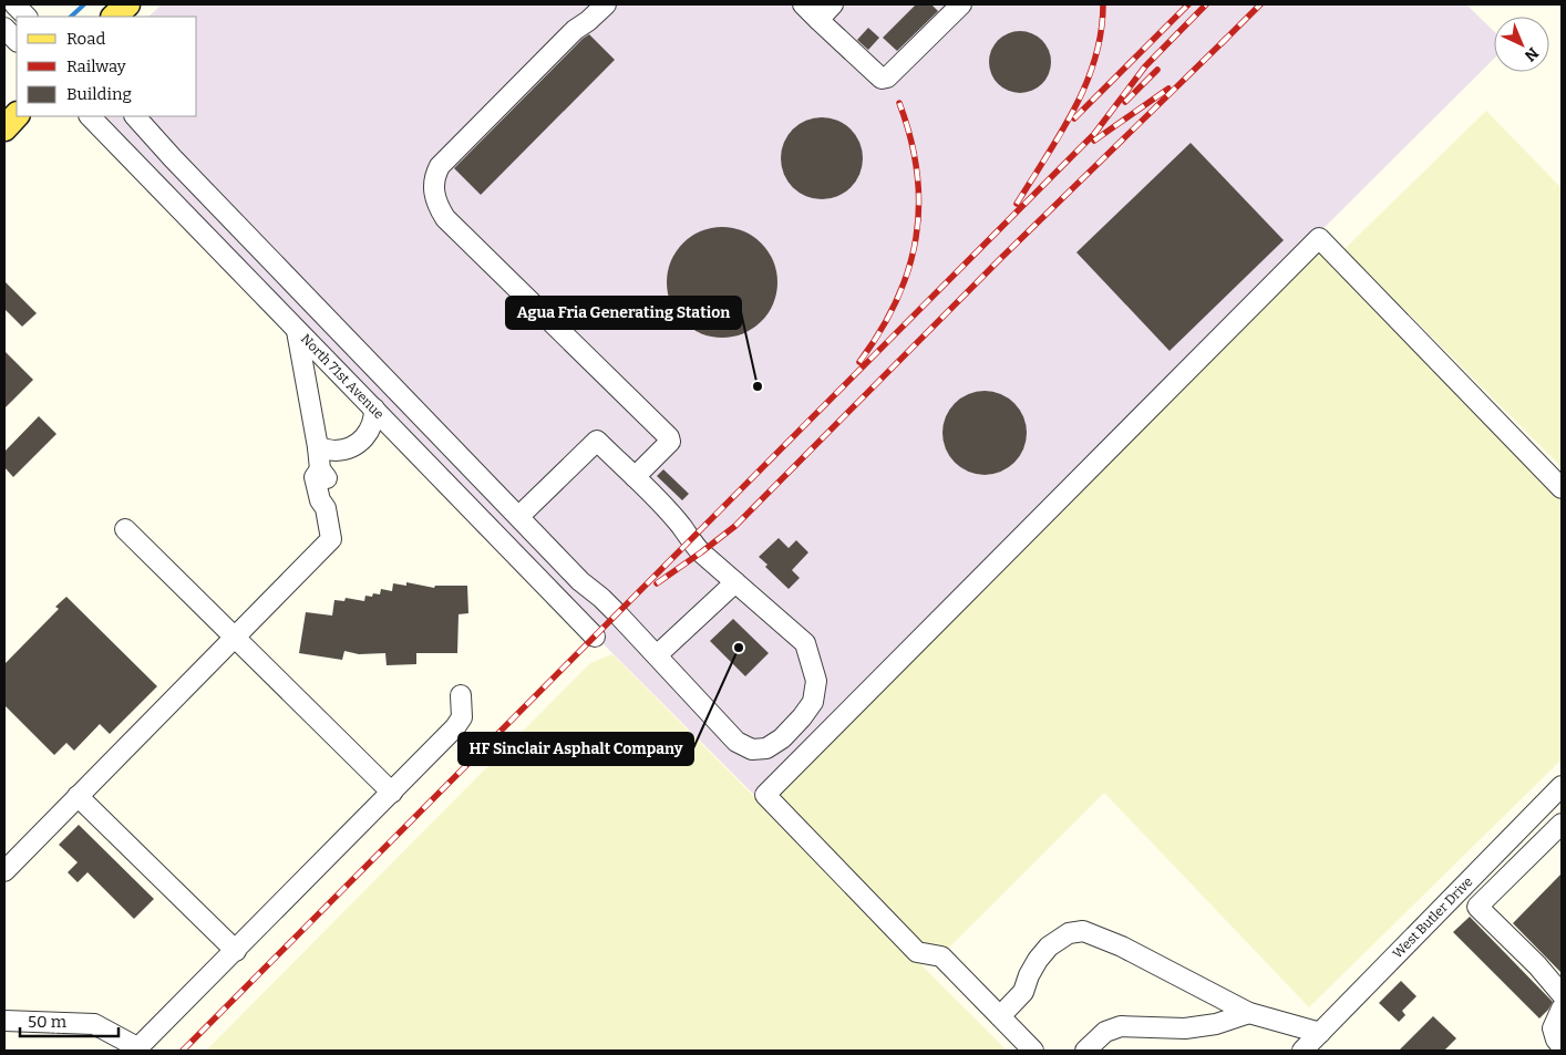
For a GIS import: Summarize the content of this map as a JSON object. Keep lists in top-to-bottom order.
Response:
{
  "streets": {
    "street": ["North 71st Avenue", "West Butler Drive"]
  },
  "places": ["Agua Fria Generating Station", "HF Sinclair Asphalt Company"],
  "legend": ["Road", "Railway", "Building"],
  "scale_bar": "50 m",
  "north": "bottom right"
}
